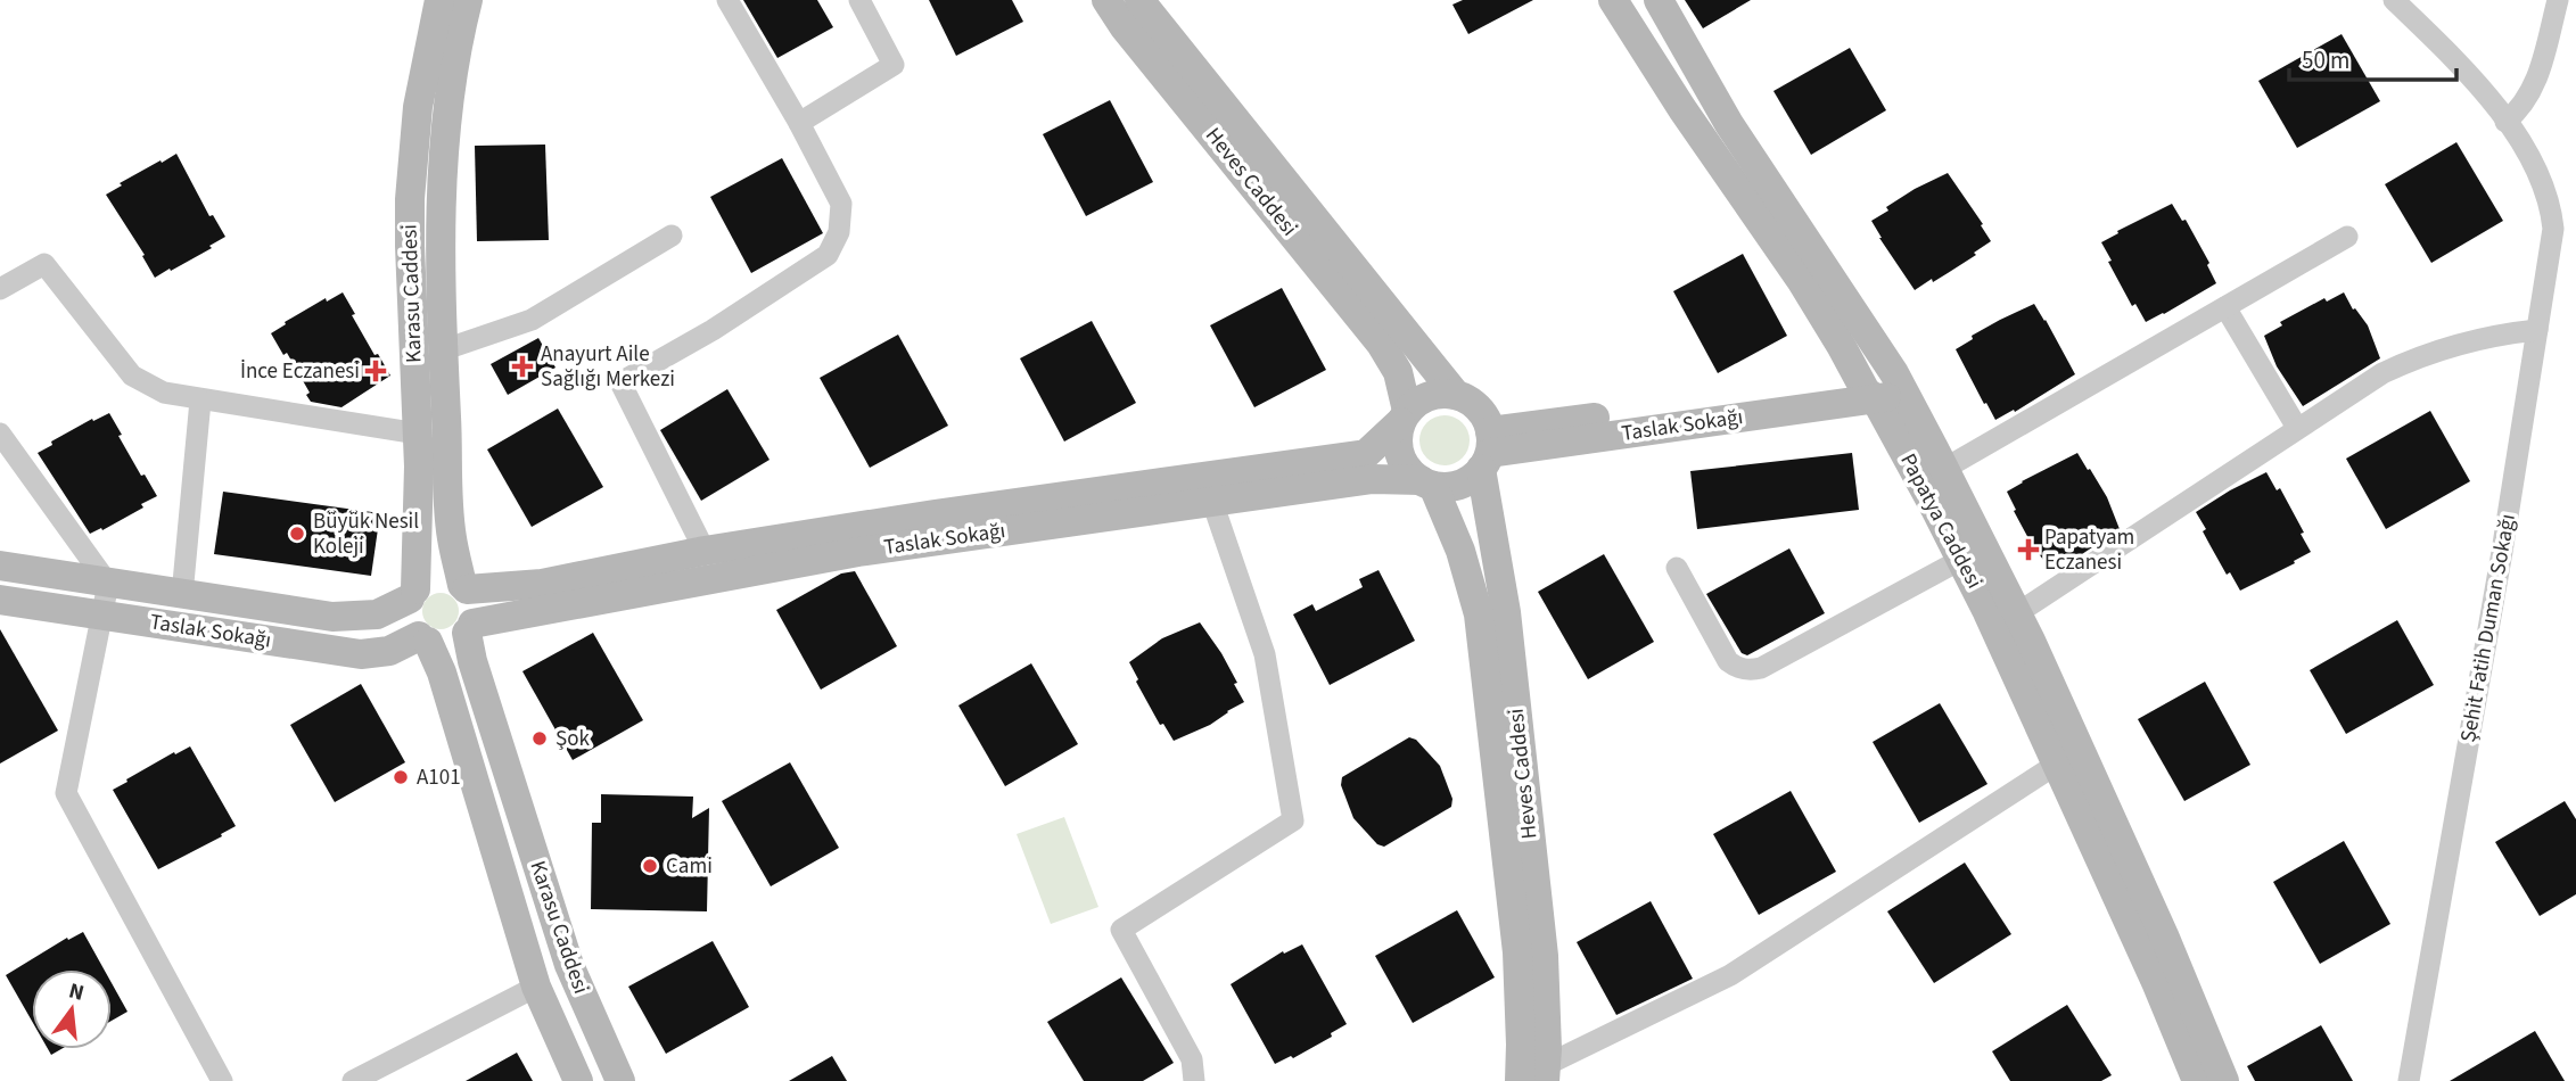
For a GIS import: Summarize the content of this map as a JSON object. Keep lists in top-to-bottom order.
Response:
{
  "streets": {
    "street": [
      "Heves Caddesi",
      "Karasu Caddesi",
      "Taslak Sokağı",
      "Papatya Caddesi",
      "Şehit Fatih Duman Sokağı"
    ]
  },
  "crossings": [
    ["Heves Caddesi", "Taslak Sokağı"],
    ["Karasu Caddesi", "Taslak Sokağı"],
    ["Taslak Sokağı", "Papatya Caddesi"]
  ],
  "places": {
    "health": ["Anayurt Aile Sağlığı Merkezi", "İnce Eczanesi", "Papatyam Eczanesi"],
    "other": [
      "Büyük Nesil Koleji",
      "Şok",
      "A101",
      "Cami"
    ]
  },
  "scale_bar": "50 m",
  "north": "top"
}
